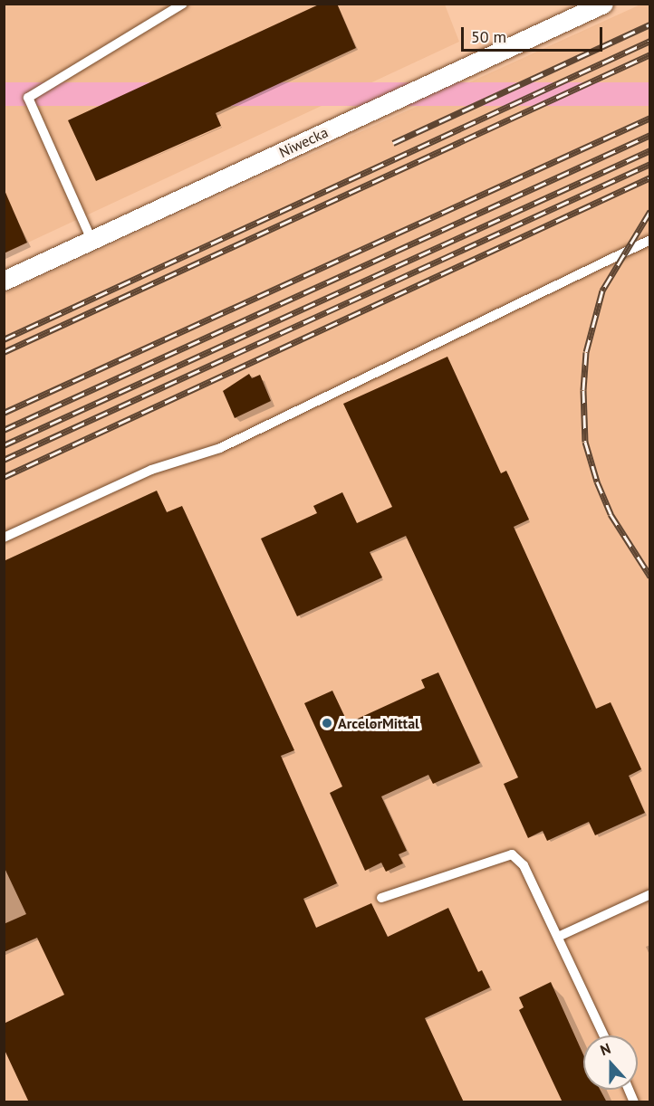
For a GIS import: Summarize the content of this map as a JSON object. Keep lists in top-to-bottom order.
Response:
{
  "streets": {
    "street": ["Niwecka"]
  },
  "places": ["ArcelorMittal"],
  "scale_bar": "50 m",
  "north": "top"
}
